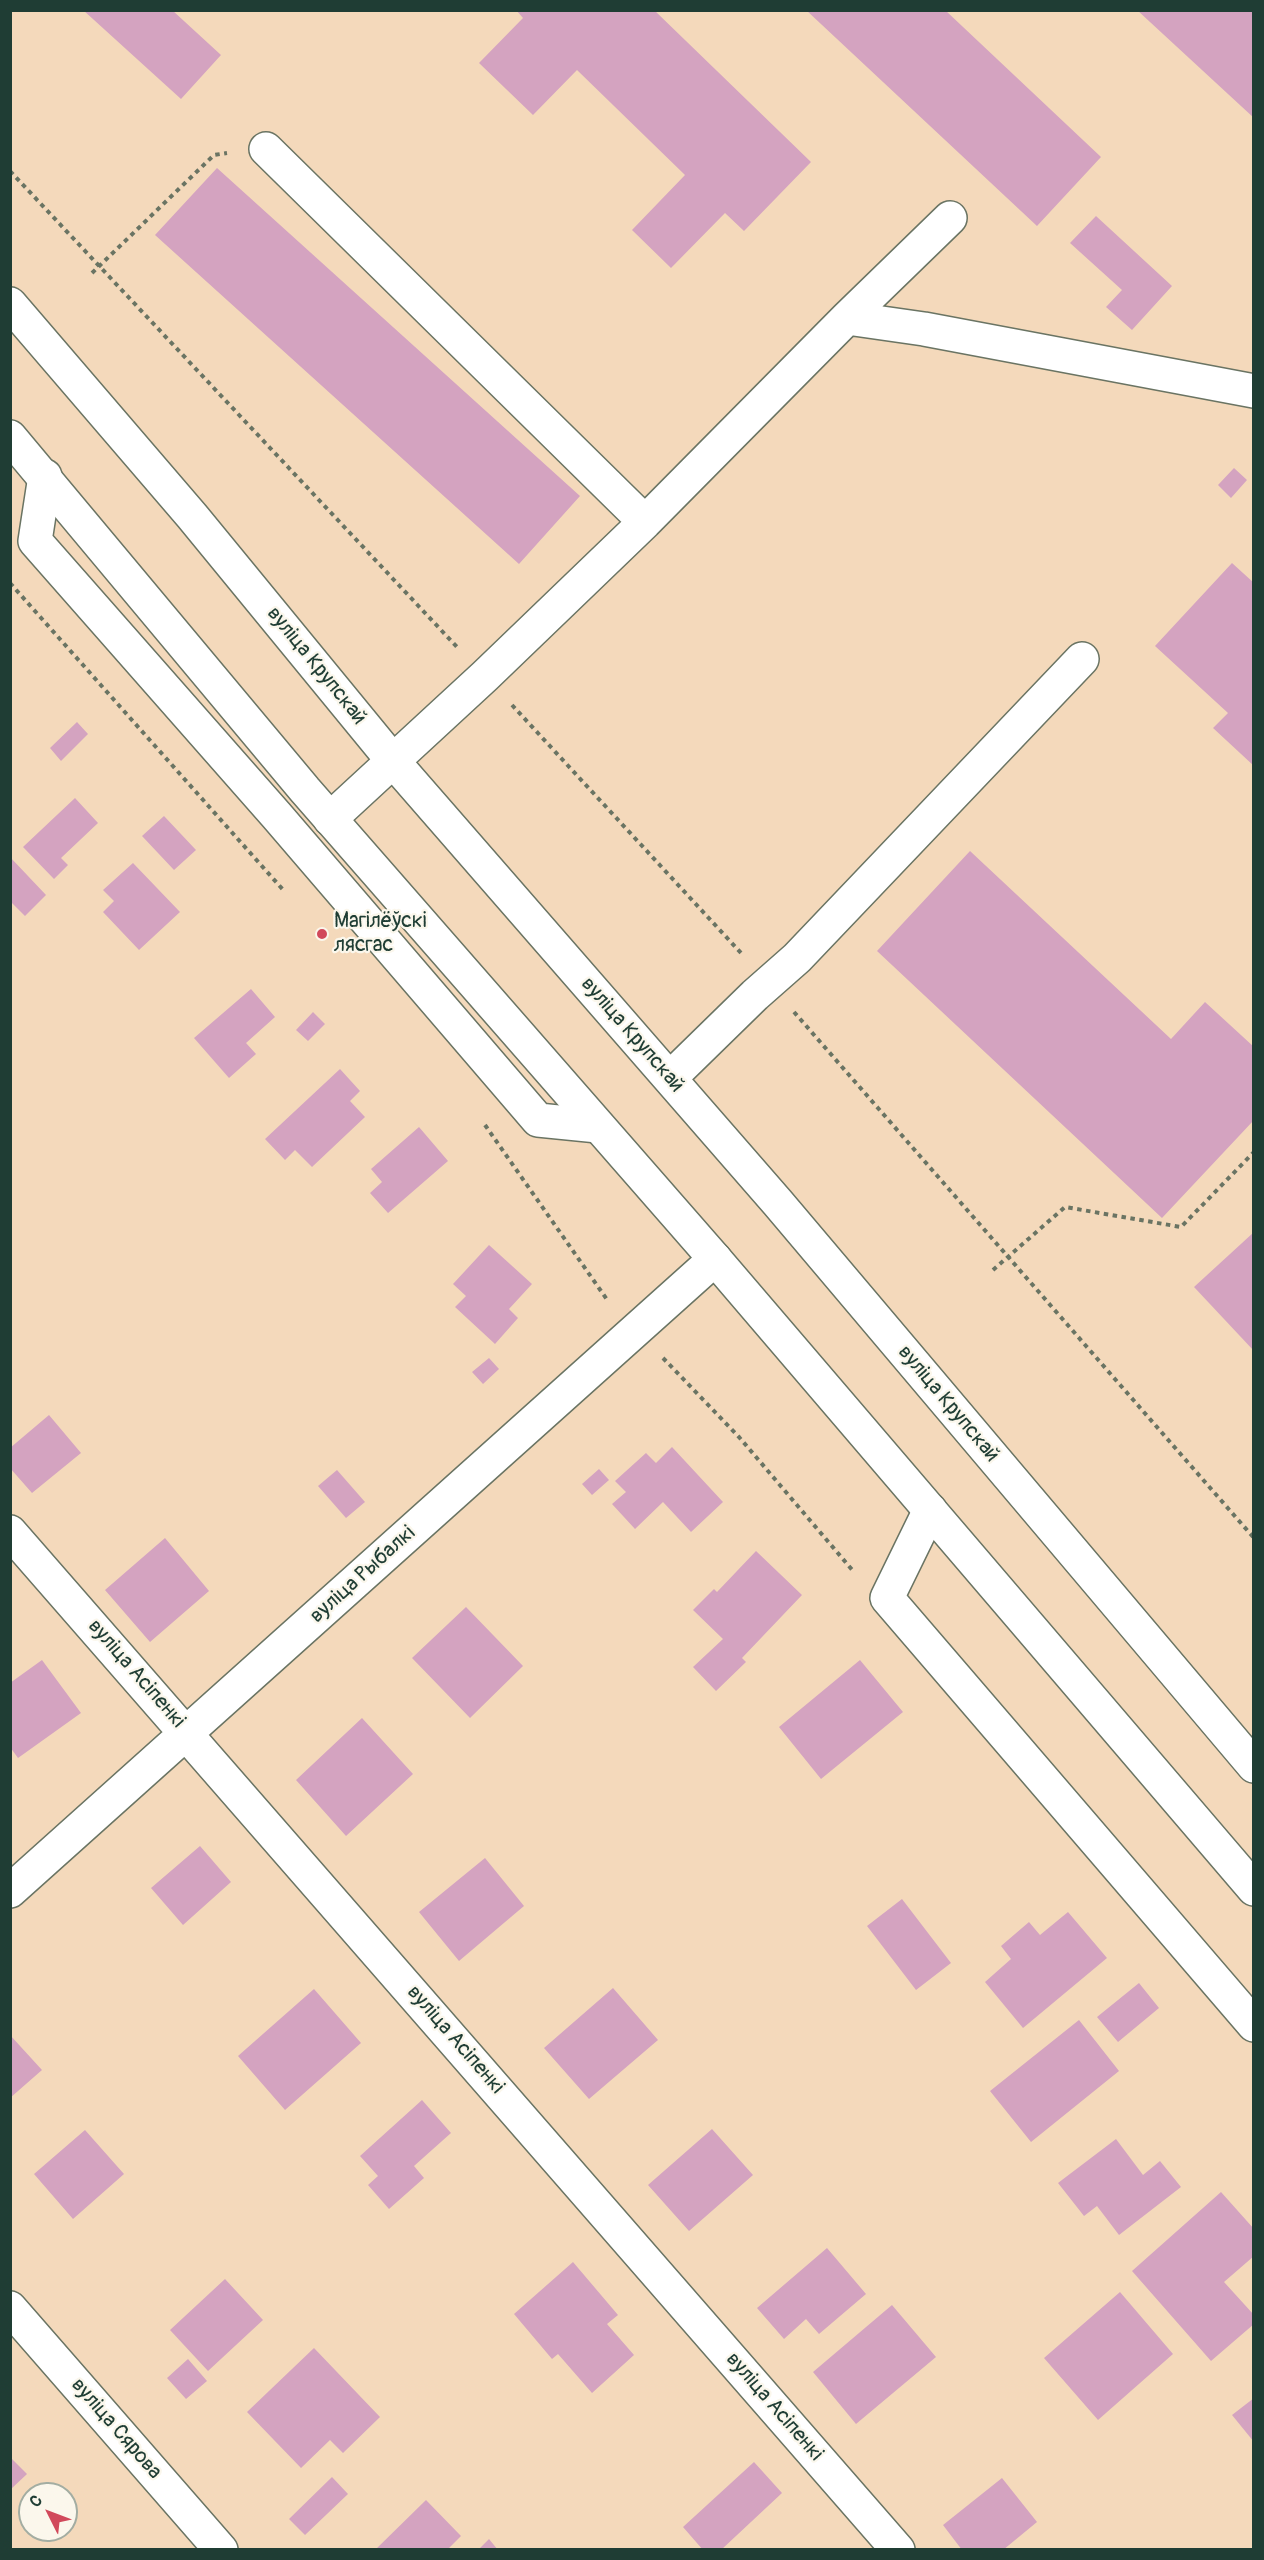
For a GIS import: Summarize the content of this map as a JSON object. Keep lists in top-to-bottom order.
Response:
{
  "streets": {
    "main road": [
      "вуліца Крупскай",
      "вуліца Рыбалкі",
      "вуліца Асіпенкі",
      "вуліца Сярова"
    ]
  },
  "crossings": [
    ["вуліца Рыбалкі", "вуліца Асіпенкі"]
  ],
  "places": ["Магілёўскі лясгас"],
  "north": "top left"
}
